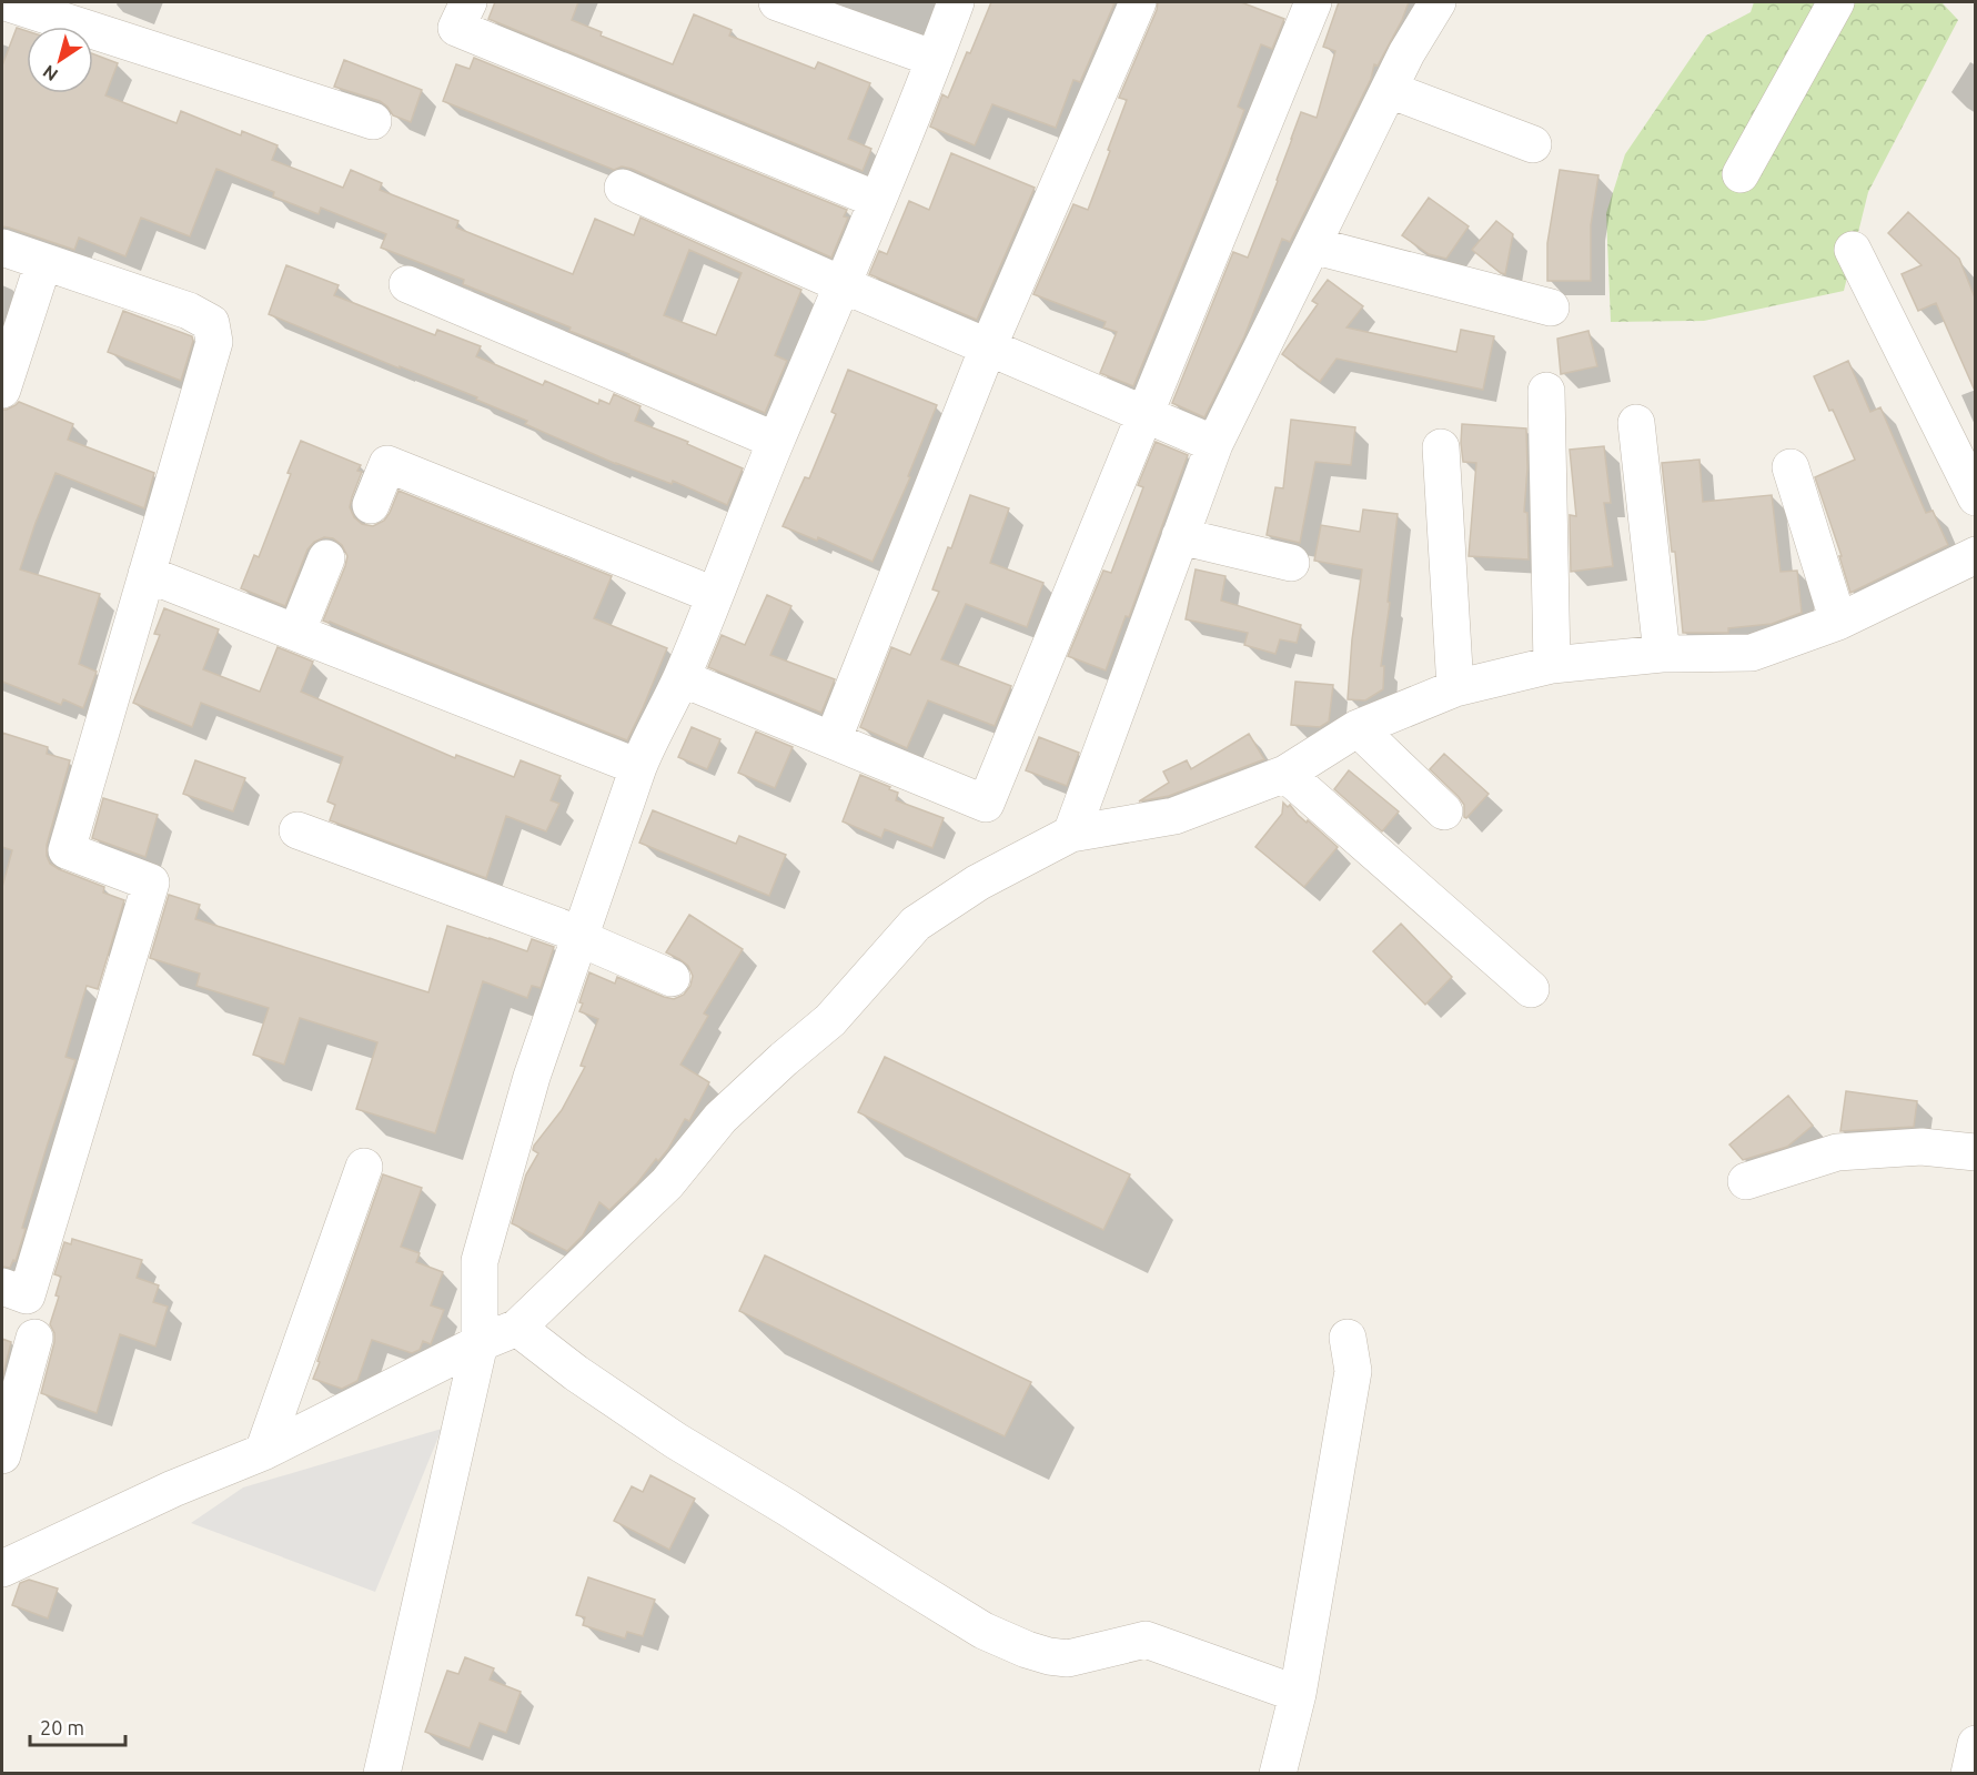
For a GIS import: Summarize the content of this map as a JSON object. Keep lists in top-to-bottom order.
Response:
{
  "scale_bar": "20 m",
  "north": "bottom left"
}
